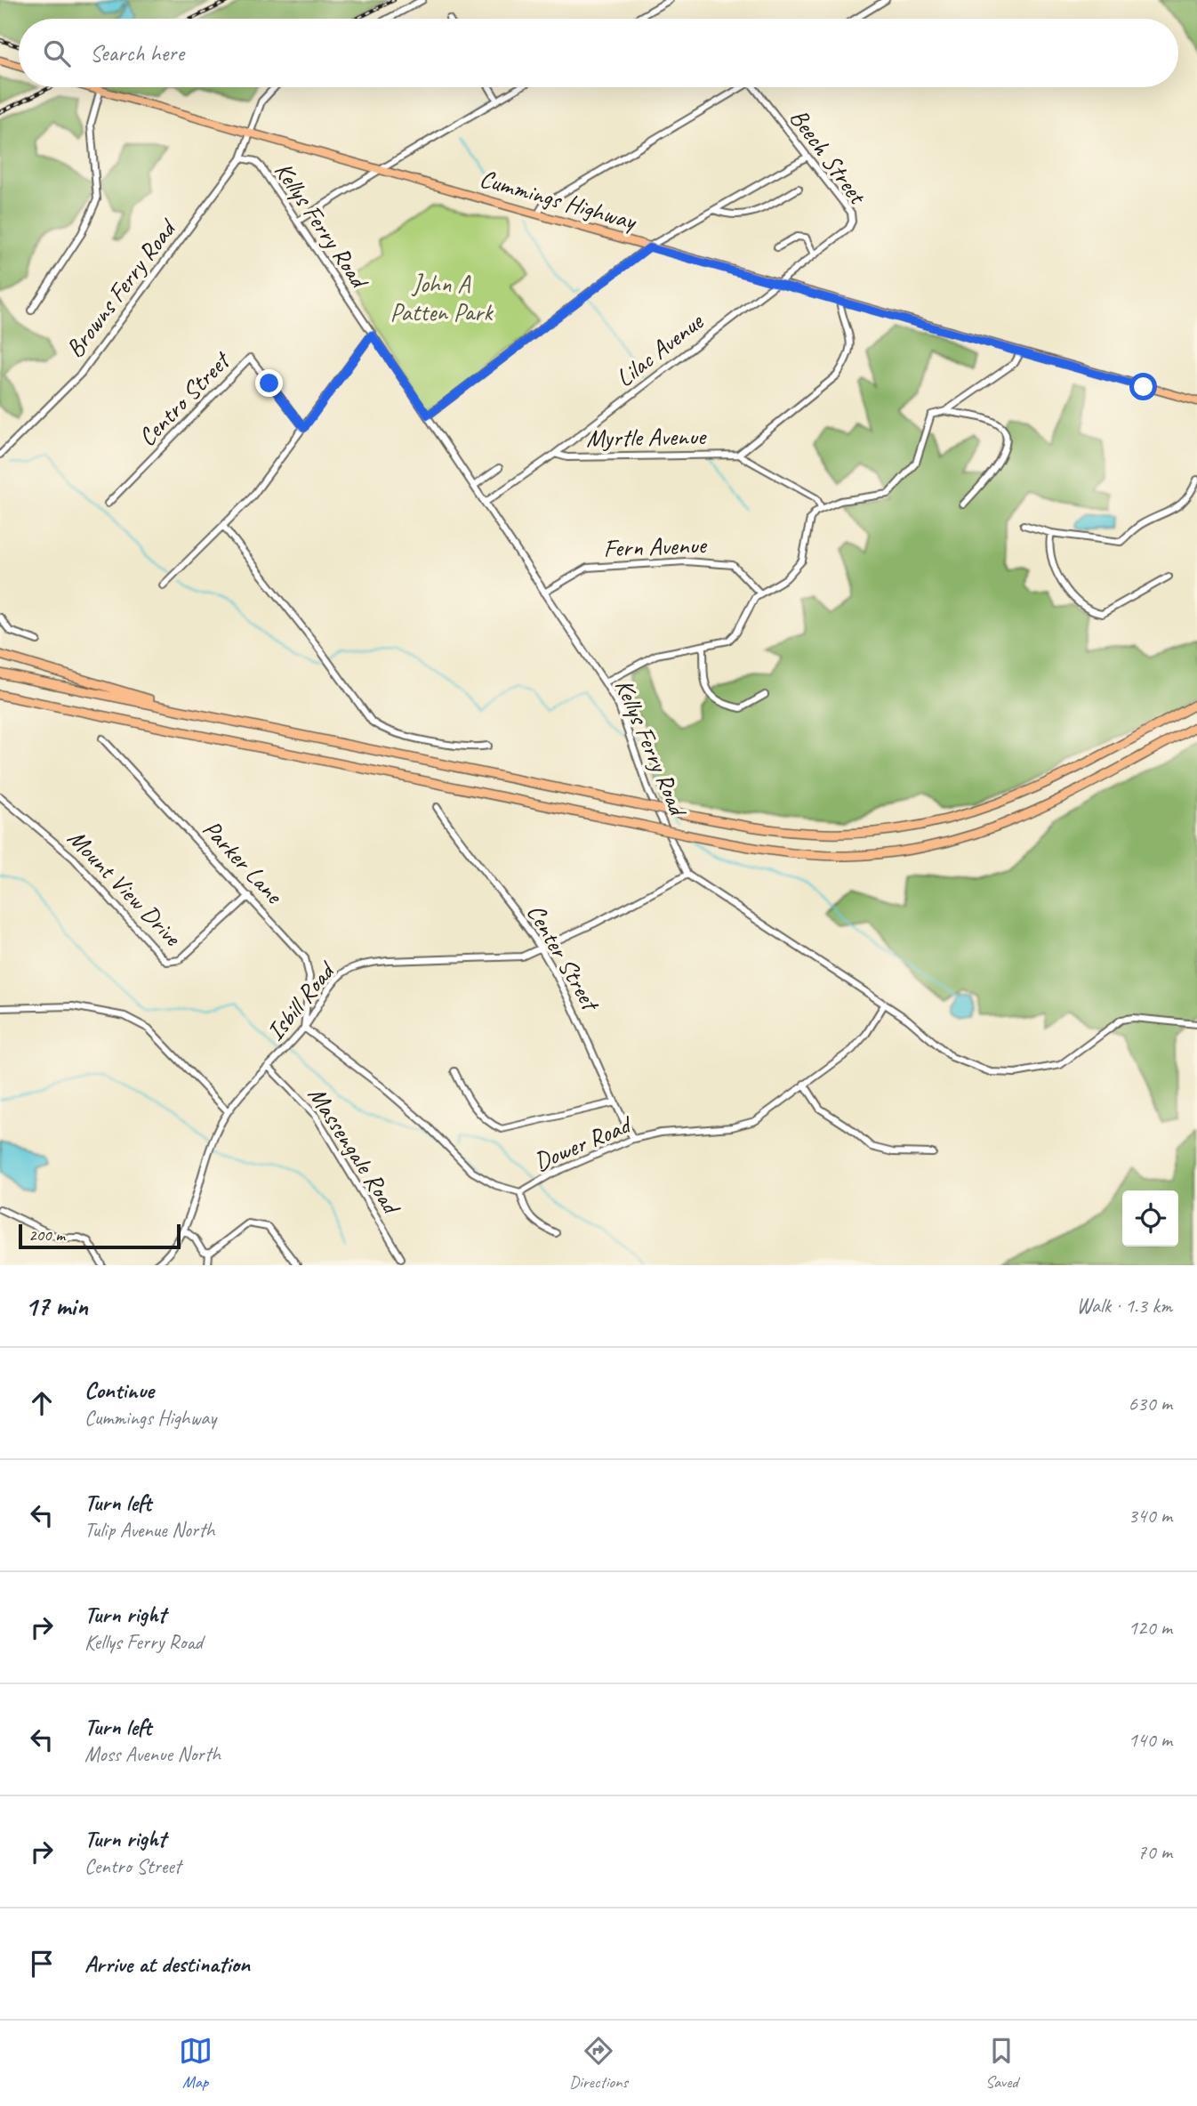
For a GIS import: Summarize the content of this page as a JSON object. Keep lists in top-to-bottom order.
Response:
{
  "streets": {
    "main road": ["Cummings Highway"],
    "street": [
      "Beech Street",
      "Kellys Ferry Road",
      "Browns Ferry Road",
      "Lilac Avenue",
      "Centro Street",
      "Myrtle Avenue",
      "Fern Avenue",
      "Parker Lane",
      "Mount View Drive",
      "Center Street",
      "Isbill Road",
      "Dower Road",
      "Massengale Road"
    ]
  },
  "crossings": [
    ["Beech Street", "Lilac Avenue"],
    ["Cummings Highway", "Browns Ferry Road"],
    ["Cummings Highway", "Lilac Avenue"],
    ["Cummings Highway", "Myrtle Avenue"],
    ["Kellys Ferry Road", "Browns Ferry Road"],
    ["Kellys Ferry Road", "Lilac Avenue"],
    ["Kellys Ferry Road", "Fern Avenue"],
    ["Kellys Ferry Road", "Isbill Road"],
    ["Lilac Avenue", "Myrtle Avenue"],
    ["Parker Lane", "Mount View Drive"],
    ["Parker Lane", "Isbill Road"],
    ["Parker Lane", "Dower Road"],
    ["Center Street", "Isbill Road"],
    ["Center Street", "Dower Road"],
    ["Isbill Road", "Dower Road"],
    ["Isbill Road", "Massengale Road"]
  ],
  "parks": ["John A Patten Park"],
  "scale_bar": "200 m",
  "page": {
    "search": "Search here",
    "scale": "200 m",
    "heading": ["17 min", "Walk · 1.3 km"],
    "list": [
      ["Continue", "Cummings Highway", "630 m"],
      ["Turn left", "Tulip Avenue North", "340 m"],
      ["Turn right", "Kellys Ferry Road", "120 m"],
      ["Turn left", "Moss Avenue North", "140 m"],
      ["Turn right", "Centro Street", "70 m"],
      "Arrive at destination"
    ],
    "nav": ["Map", "Directions", "Saved"]
  }
}
